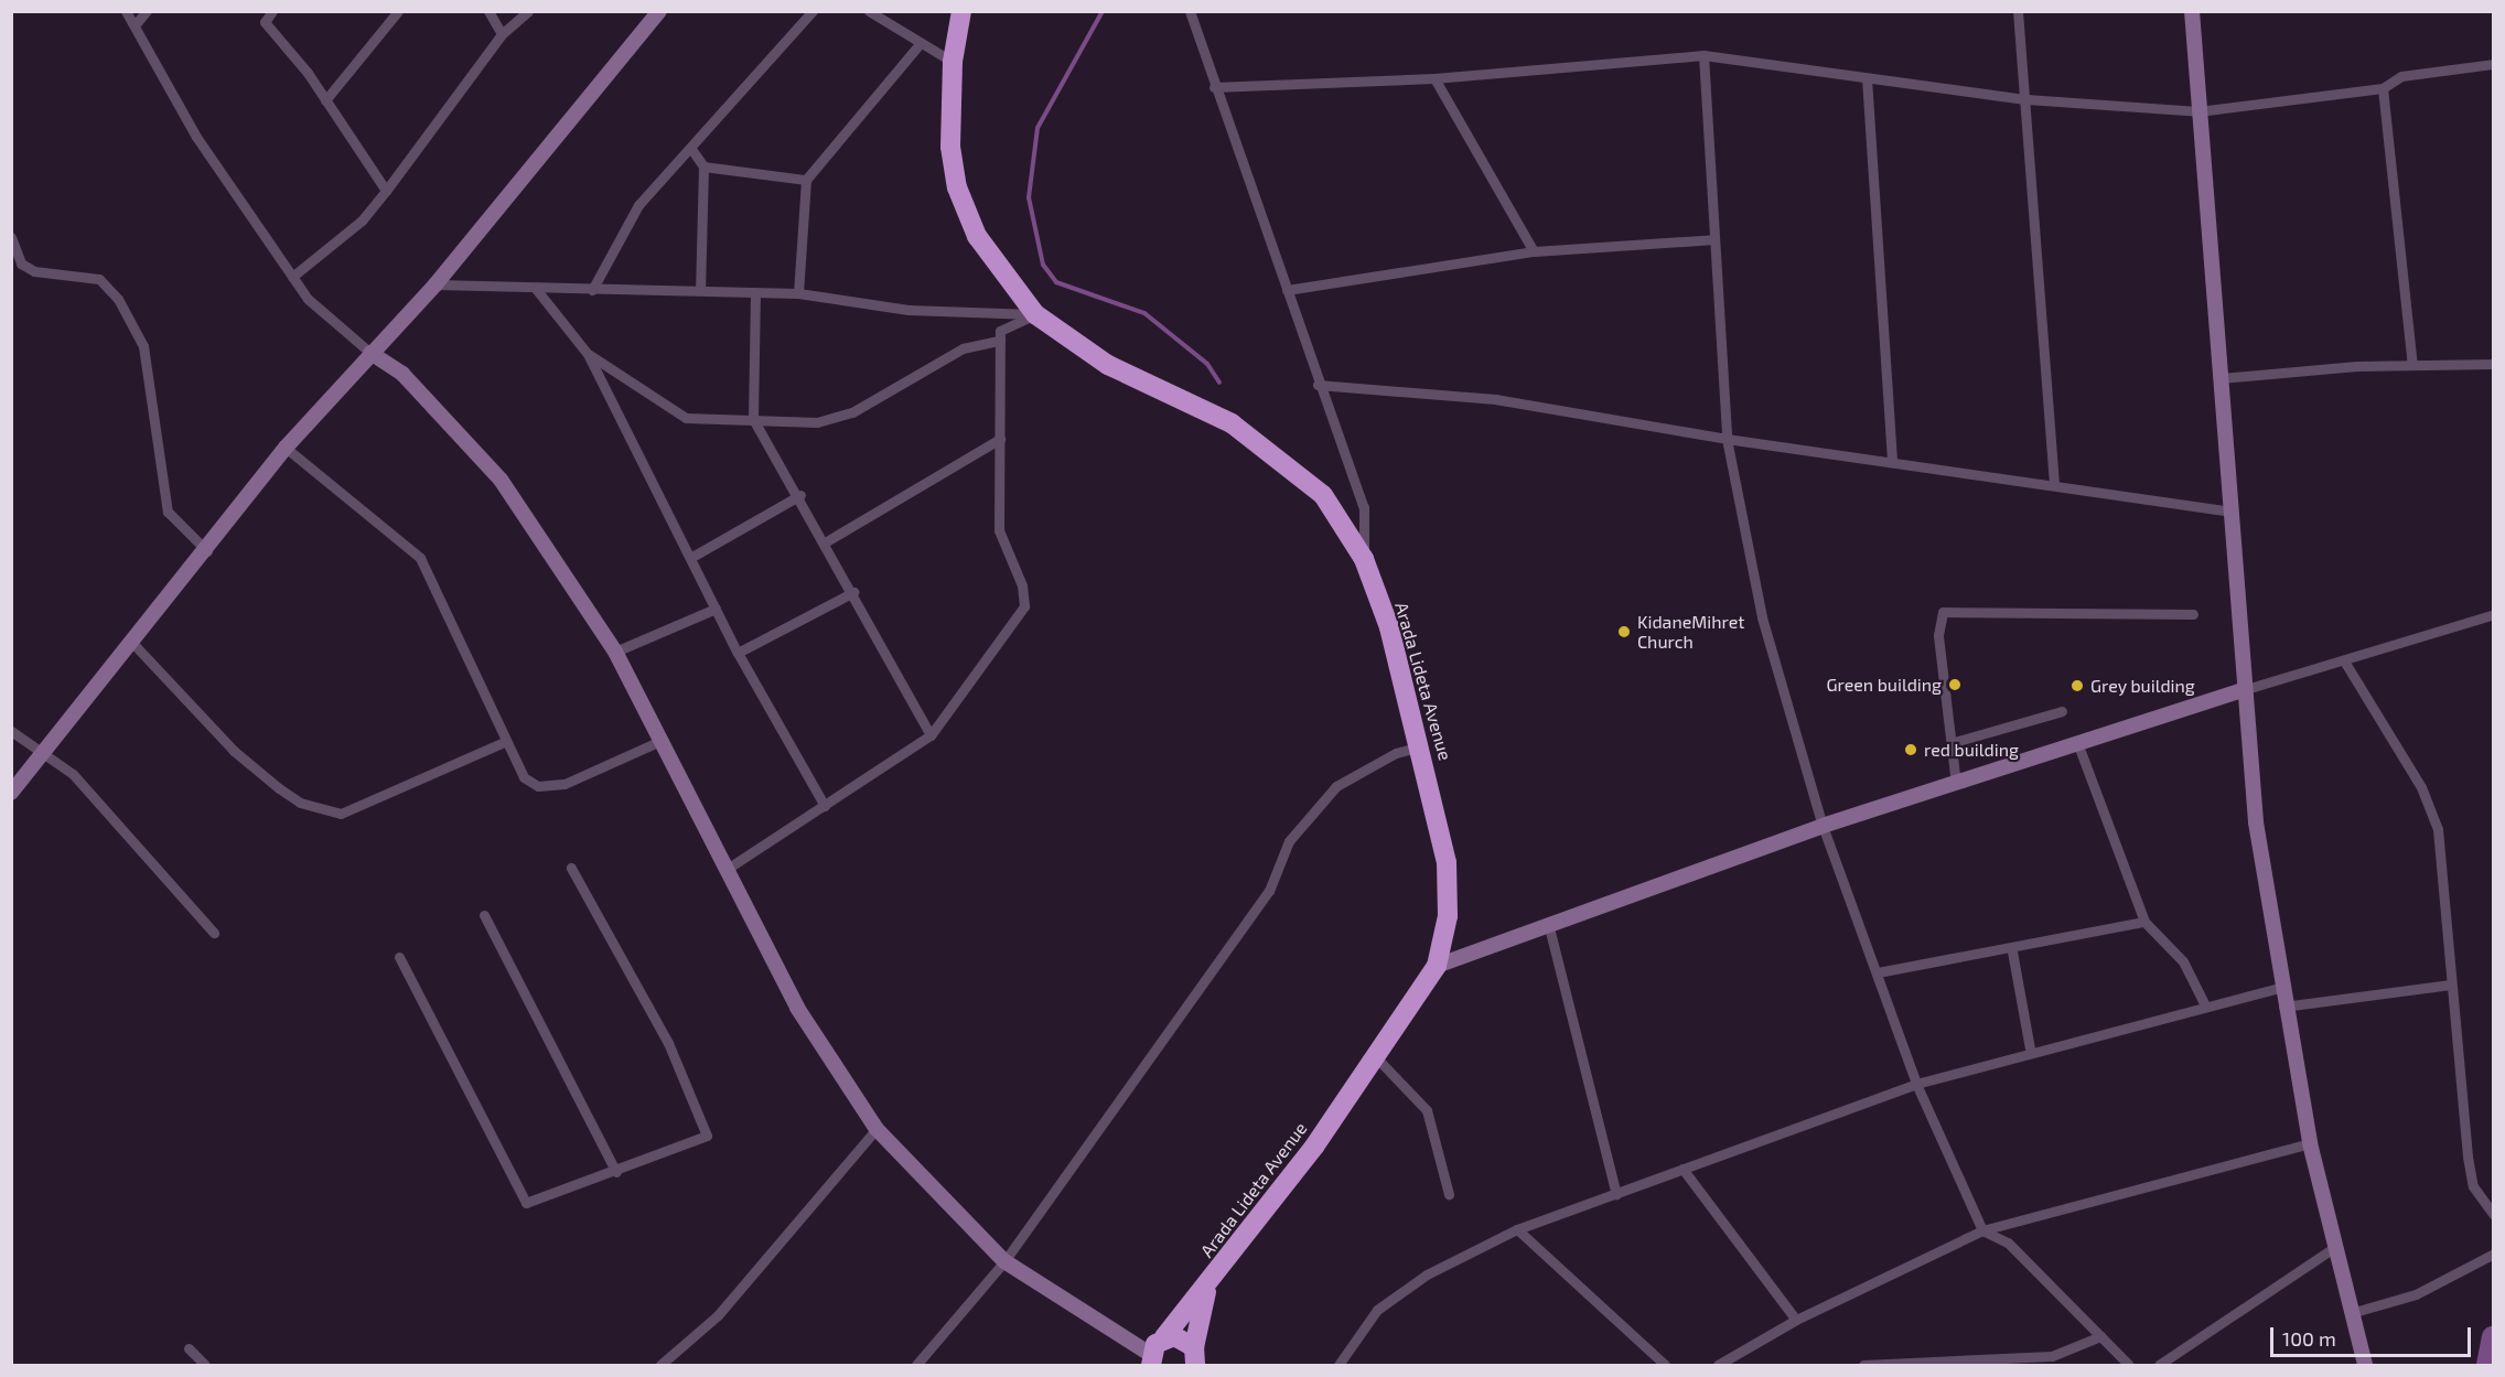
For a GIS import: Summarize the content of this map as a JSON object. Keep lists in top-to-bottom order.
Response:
{
  "streets": {
    "highway": ["Arada Lideta Avenue"]
  },
  "places": [
    "KidaneMihret Church",
    "Green building",
    "Grey building",
    "red building"
  ],
  "scale_bar": "100 m"
}
